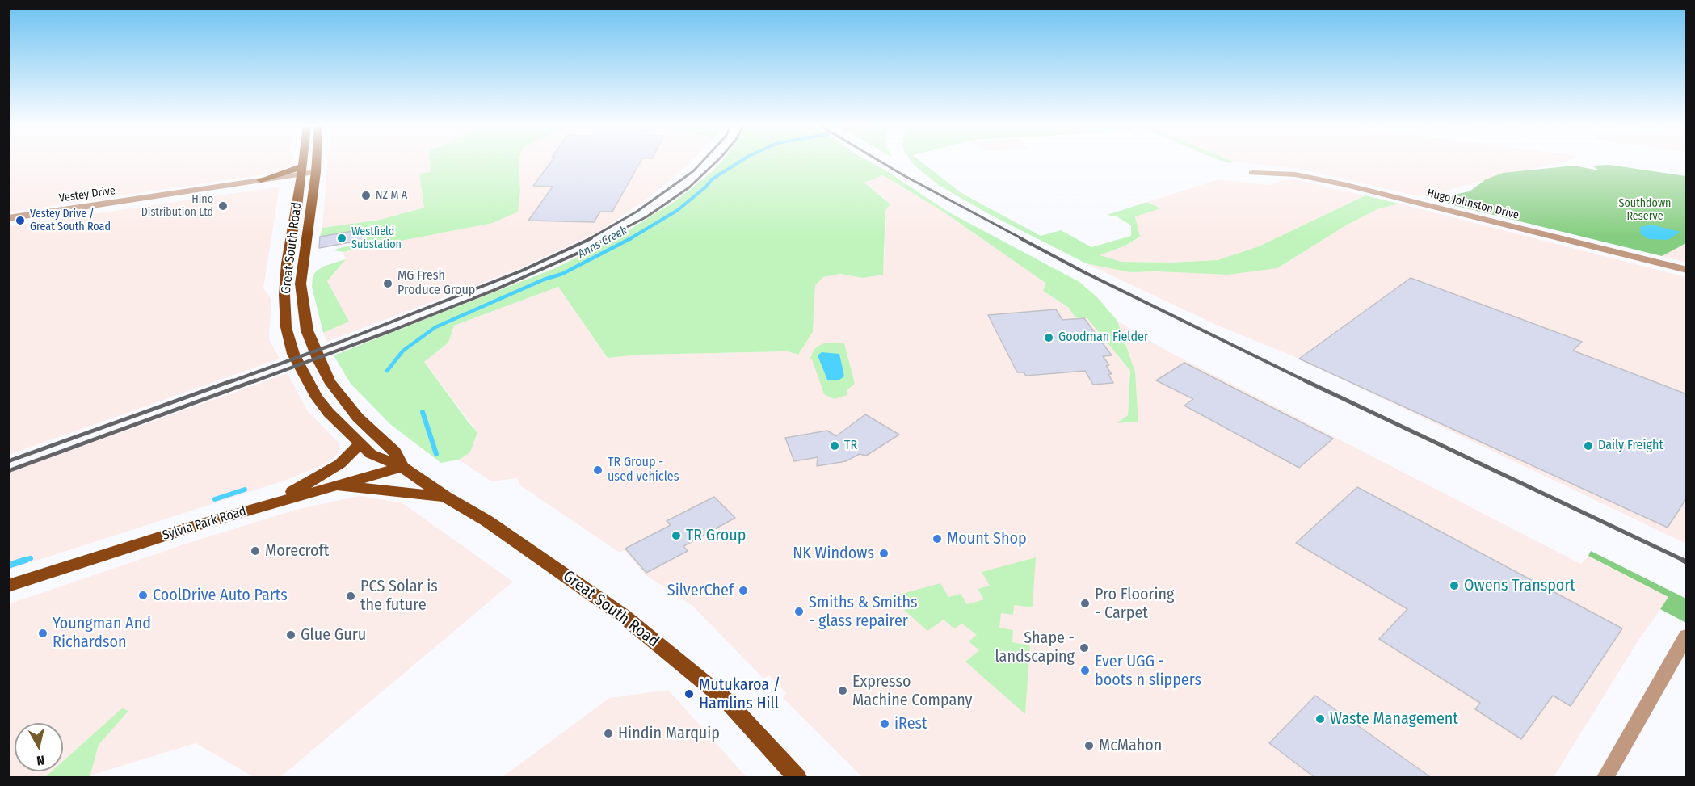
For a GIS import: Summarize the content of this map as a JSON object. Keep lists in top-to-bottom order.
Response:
{
  "streets": {
    "main road": ["Great South Road", "Sylvia Park Road"],
    "street": ["Vestey Drive", "Hugo Johnston Drive"]
  },
  "crossings": [
    ["Vestey Drive", "Great South Road"],
    ["Great South Road", "Sylvia Park Road"]
  ],
  "water": ["Anns Creek"],
  "parks": ["Southdown Reserve"],
  "places": [
    "NZ M A",
    "Hino Distribution Ltd",
    "Vestey Drive / Great South Road",
    "Westfield Substation",
    "MG Fresh Produce Group",
    "Goodman Fielder",
    "TR",
    "Daily Freight",
    "TR Group - used vehicles",
    "TR Group",
    "Mount Shop",
    "Morecroft",
    "NK Windows",
    "Owens Transport",
    "SilverChef",
    "CoolDrive Auto Parts",
    "PCS Solar is the future",
    "Pro Flooring - Carpet",
    "Smiths & Smiths - glass repairer",
    "Youngman And Richardson",
    "Glue Guru",
    "Shape - landscaping",
    "Ever UGG - boots n slippers",
    "Expresso Machine Company",
    "Mutukaroa / Hamlins Hill",
    "Waste Management",
    "iRest",
    "Hindin Marquip",
    "McMahon"
  ],
  "north": "bottom"
}
